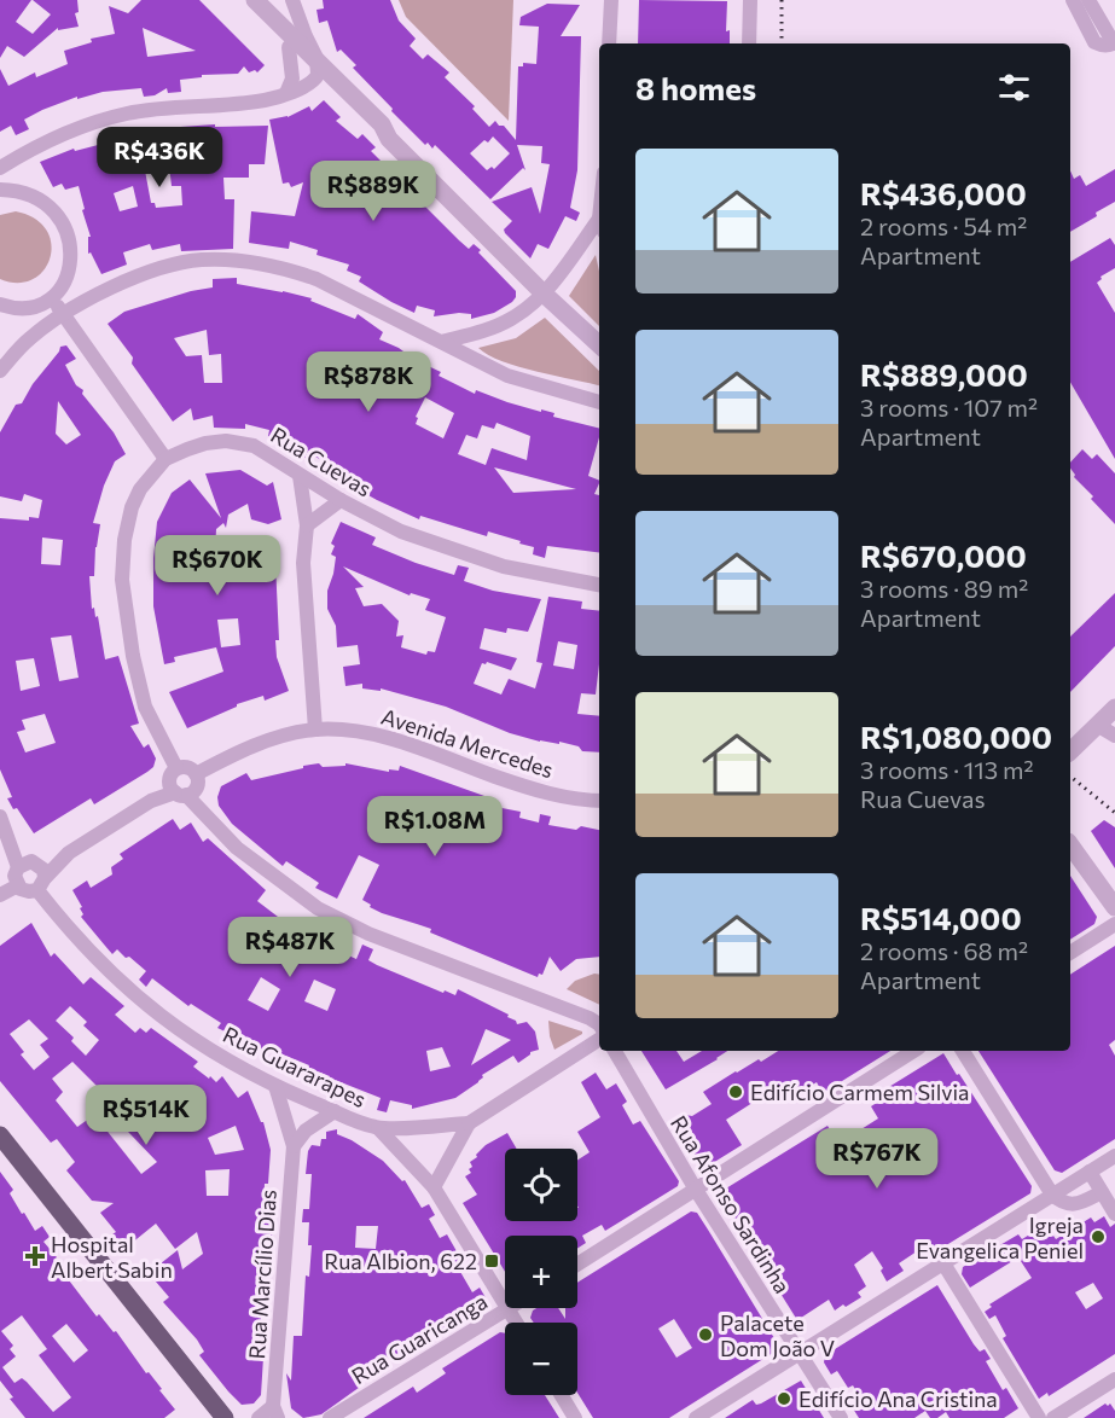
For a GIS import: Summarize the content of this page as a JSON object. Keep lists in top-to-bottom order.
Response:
{
  "streets": {
    "street": [
      "Rua Cuevas",
      "Avenida Mercedes",
      "Rua Guararapes",
      "Rua Afonso Sardinha",
      "Rua Marcílio Dias",
      "Rua Guaricanga"
    ]
  },
  "crossings": [
    ["Avenida Mercedes", "Rua Guararapes"],
    ["Rua Guararapes", "Rua Marcílio Dias"]
  ],
  "places": {
    "other": [
      "Edifício Carmem Silvia",
      "Igreja Evangelica Peniel",
      "Palacete Dom João V",
      "Edifício Ana Cristina"
    ],
    "health": ["Hospital Albert Sabin"],
    "transit": ["Rua Albion, 622"]
  },
  "page": {
    "heading": "8 homes",
    "price": [
      "R$436K",
      "R$889K",
      "R$878K",
      "R$670K",
      "R$1.08M",
      "R$487K",
      "R$514K",
      "R$767K"
    ],
    "list": [
      {
        "name": "R$436,000",
        "note": "2 rooms · 54 m² · Apartment"
      },
      {
        "name": "R$889,000",
        "note": "3 rooms · 107 m² · Apartment"
      },
      {
        "name": "R$670,000",
        "note": "3 rooms · 89 m² · Apartment"
      },
      {
        "name": "R$1,080,000",
        "note": "3 rooms · 113 m² · Rua Cuevas"
      },
      {
        "name": "R$514,000",
        "note": "2 rooms · 68 m² · Apartment"
      }
    ],
    "map_buttons": ["+", "−"]
  }
}
